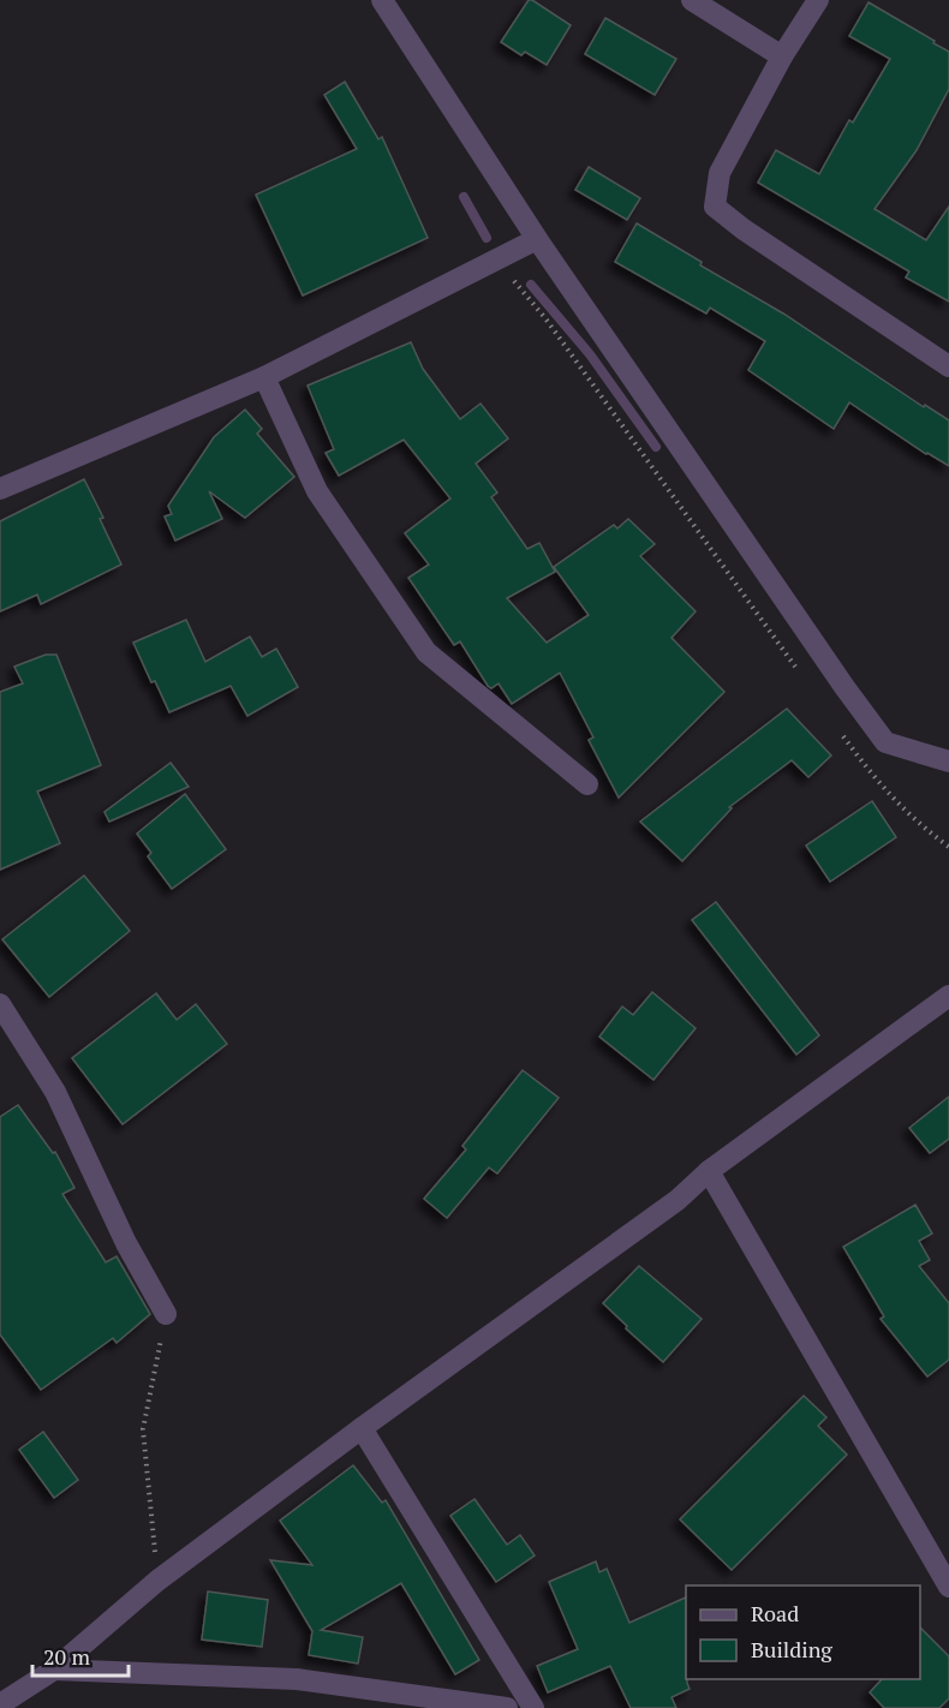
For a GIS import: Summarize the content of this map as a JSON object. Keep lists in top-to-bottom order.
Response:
{
  "legend": ["Road", "Building"],
  "scale_bar": "20 m"
}
